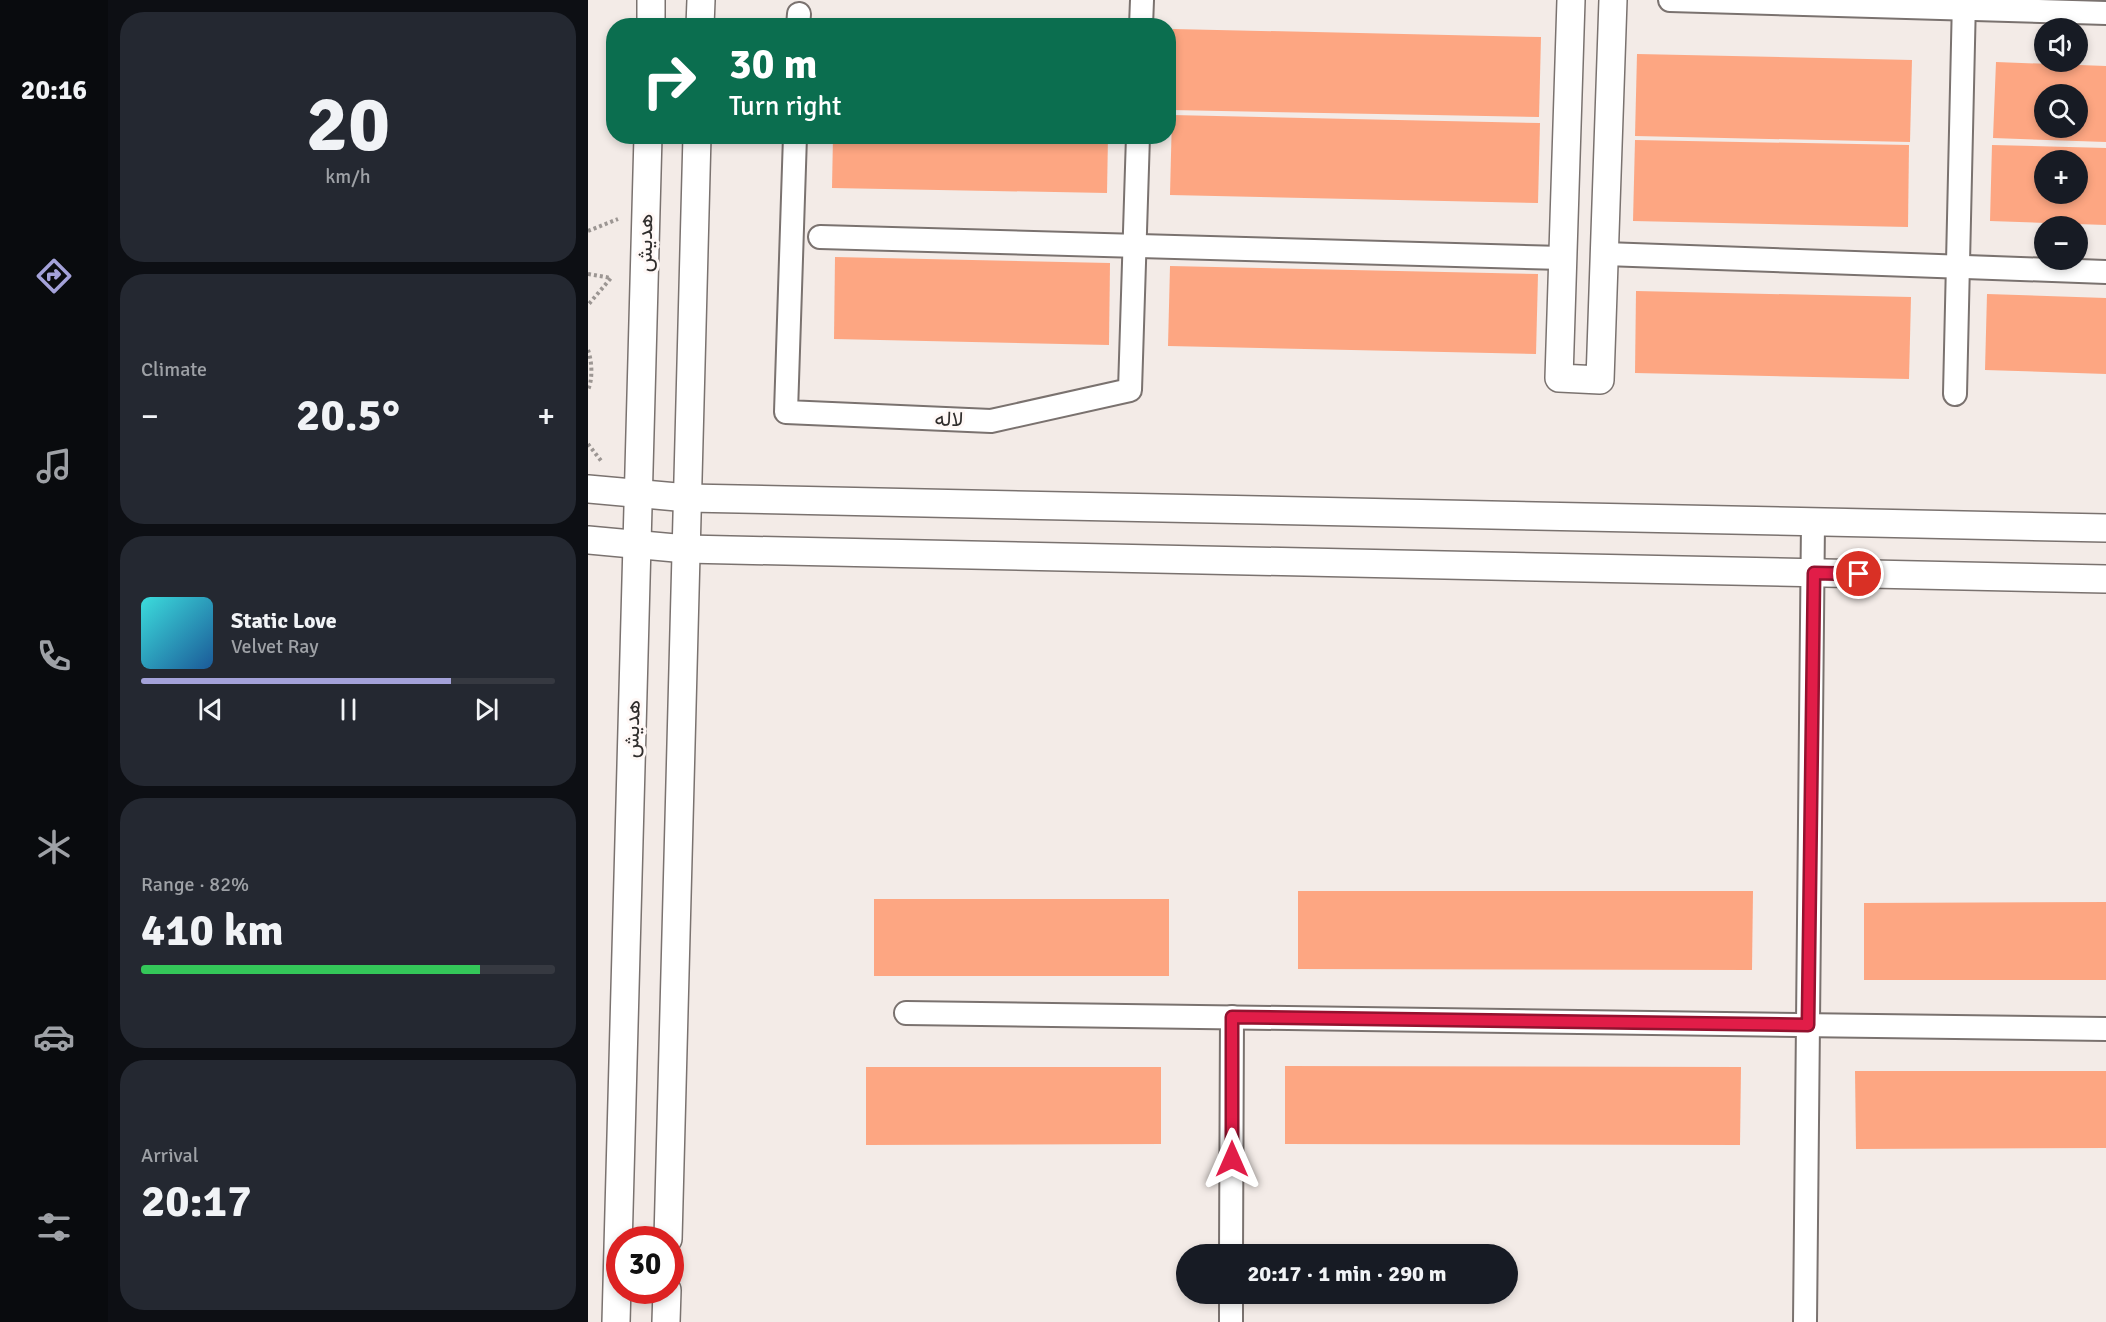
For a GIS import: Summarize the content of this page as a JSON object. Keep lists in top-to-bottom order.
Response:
{
  "streets": {
    "street": ["هدیش", "لاله"]
  },
  "page": {
    "tabs": "20:16",
    "tile": [
      ["20", "km/h"],
      "Climate",
      ["Range · 82%", "410 km"],
      ["Arrival", "20:17"]
    ],
    "map_buttons": ["+", "−"],
    "turn": ["30 m", "Turn right"],
    "heat": ["−", "20.5°", "+"],
    "song": ["Static Love", "Velvet Ray"],
    "limit": "30",
    "trip": "20:17 · 1 min · 290 m"
  }
}
